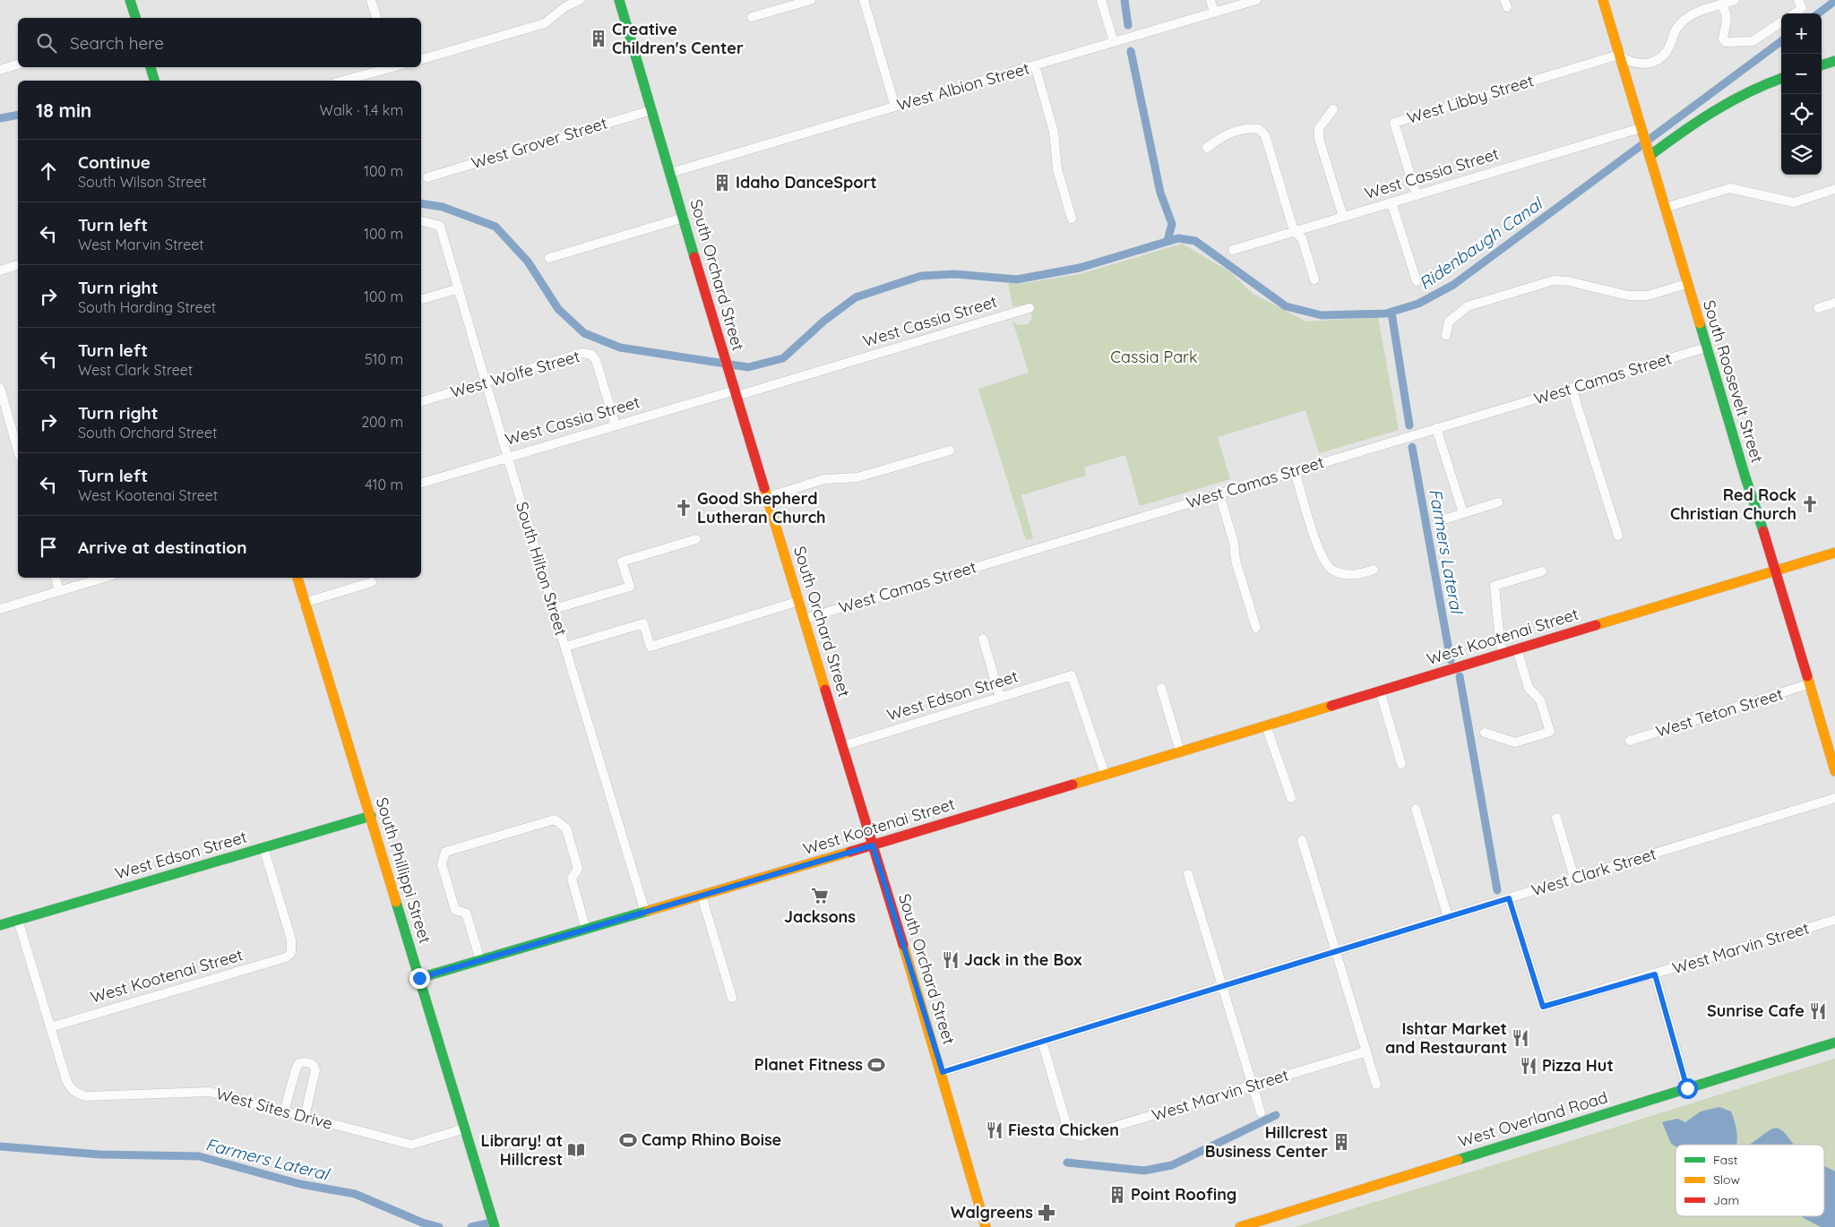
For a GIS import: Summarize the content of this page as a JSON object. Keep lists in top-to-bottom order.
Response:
{
  "streets": {
    "street": [
      "West Albion Street",
      "West Libby Street",
      "West Grover Street",
      "West Cassia Street",
      "South Orchard Street",
      "West Wolfe Street",
      "West Camas Street",
      "South Roosevelt Street",
      "South Hilton Street",
      "West Kootenai Street",
      "West Edson Street",
      "West Teton Street",
      "South Phillippi Street",
      "West Clark Street",
      "West Marvin Street",
      "West Sites Drive",
      "West Overland Road"
    ]
  },
  "crossings": [
    ["West Albion Street", "South Orchard Street"],
    ["West Libby Street", "West Cassia Street"],
    ["West Libby Street", "South Roosevelt Street"],
    ["West Grover Street", "South Orchard Street"],
    ["West Cassia Street", "South Orchard Street"],
    ["West Cassia Street", "West Wolfe Street"],
    ["West Cassia Street", "South Roosevelt Street"],
    ["West Cassia Street", "South Hilton Street"],
    ["South Orchard Street", "West Camas Street"],
    ["South Orchard Street", "West Kootenai Street"],
    ["South Orchard Street", "West Edson Street"],
    ["South Orchard Street", "West Clark Street"],
    ["West Wolfe Street", "South Hilton Street"],
    ["West Camas Street", "South Roosevelt Street"],
    ["South Roosevelt Street", "West Kootenai Street"],
    ["South Roosevelt Street", "West Teton Street"],
    ["South Hilton Street", "West Kootenai Street"],
    ["West Kootenai Street", "West Edson Street"],
    ["West Kootenai Street", "South Phillippi Street"],
    ["West Kootenai Street", "West Sites Drive"],
    ["West Edson Street", "South Phillippi Street"],
    ["West Edson Street", "West Sites Drive"],
    ["South Phillippi Street", "West Sites Drive"],
    ["West Clark Street", "West Marvin Street"]
  ],
  "water": ["Ridenbaugh Canal", "Farmers Lateral"],
  "parks": ["Cassia Park"],
  "places": {
    "building": [
      "Creative Children's Center",
      "Idaho DanceSport",
      "Hillcrest Business Center",
      "Point Roofing"
    ],
    "church": ["Red Rock Christian Church", "Good Shepherd Lutheran Church"],
    "supermarket": ["Jacksons"],
    "restaurant": [
      "Jack in the Box",
      "Sunrise Cafe",
      "Ishtar Market and Restaurant",
      "Pizza Hut",
      "Fiesta Chicken"
    ],
    "sports": ["Planet Fitness", "Camp Rhino Boise"],
    "library": ["Library! at Hillcrest"],
    "pharmacy": ["Walgreens"]
  },
  "legend": ["Fast", "Slow", "Jam"],
  "page": {
    "map_buttons": ["+", "−"],
    "search": "Search here",
    "heading": ["18 min", "Walk · 1.4 km"],
    "list": [
      ["Continue", "South Wilson Street", "100 m"],
      ["Turn left", "West Marvin Street", "100 m"],
      ["Turn right", "South Harding Street", "100 m"],
      ["Turn left", "West Clark Street", "510 m"],
      ["Turn right", "South Orchard Street", "200 m"],
      ["Turn left", "West Kootenai Street", "410 m"],
      "Arrive at destination"
    ]
  }
}
